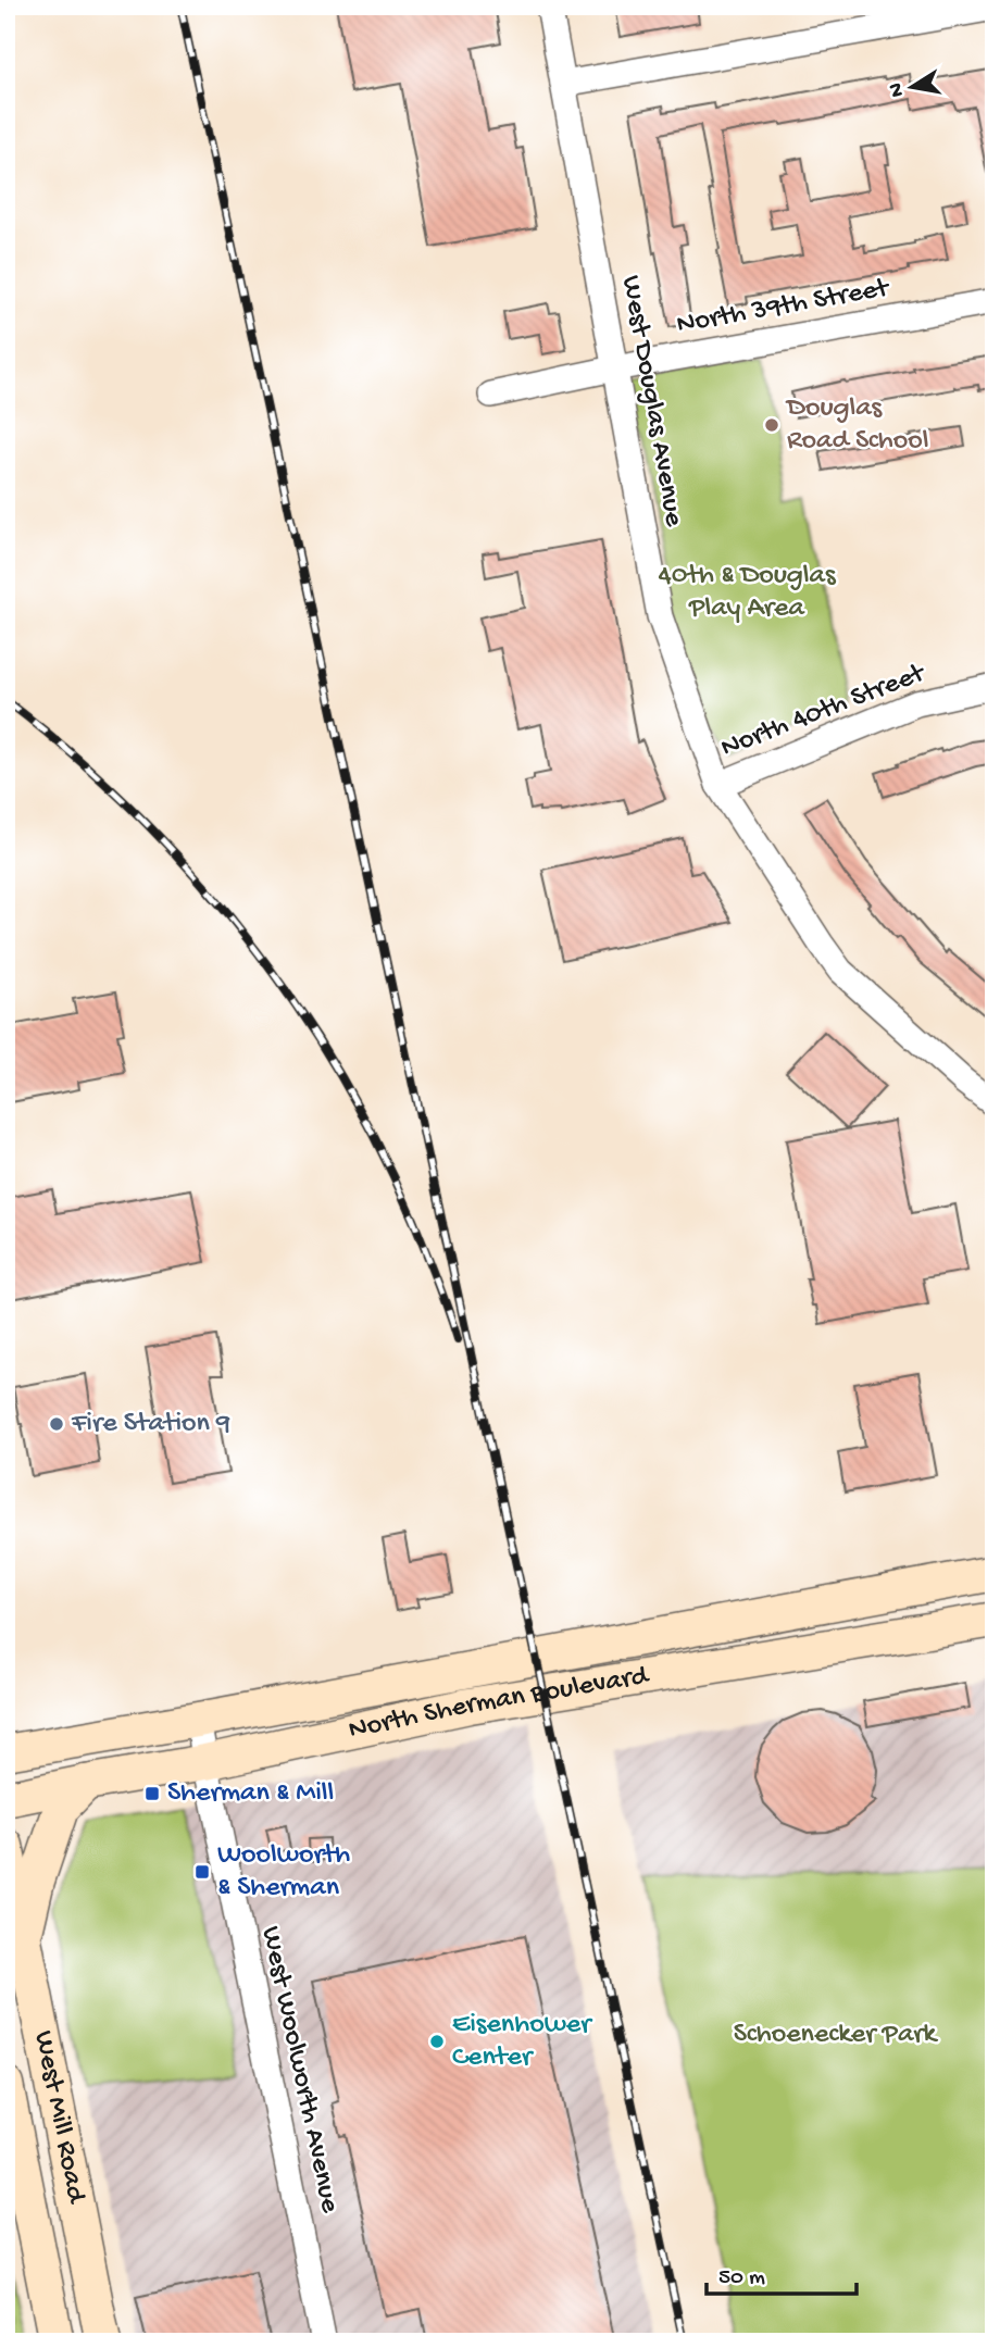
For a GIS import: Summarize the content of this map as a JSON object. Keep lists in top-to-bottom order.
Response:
{
  "streets": {
    "main road": ["North Sherman Boulevard", "West Mill Road"],
    "street": [
      "North 39th Street",
      "West Douglas Avenue",
      "North 40th Street",
      "West Woolworth Avenue"
    ]
  },
  "crossings": [
    ["North 39th Street", "West Douglas Avenue"],
    ["West Douglas Avenue", "North 40th Street"],
    ["North Sherman Boulevard", "West Woolworth Avenue"]
  ],
  "parks": ["40th & Douglas Play Area", "Schoenecker Park"],
  "places": {
    "other": ["Douglas Road School", "Fire Station 9", "Eisenhower Center"],
    "transit": ["Sherman & Mill", "Woolworth & Sherman"]
  },
  "scale_bar": "50 m",
  "north": "left"
}
